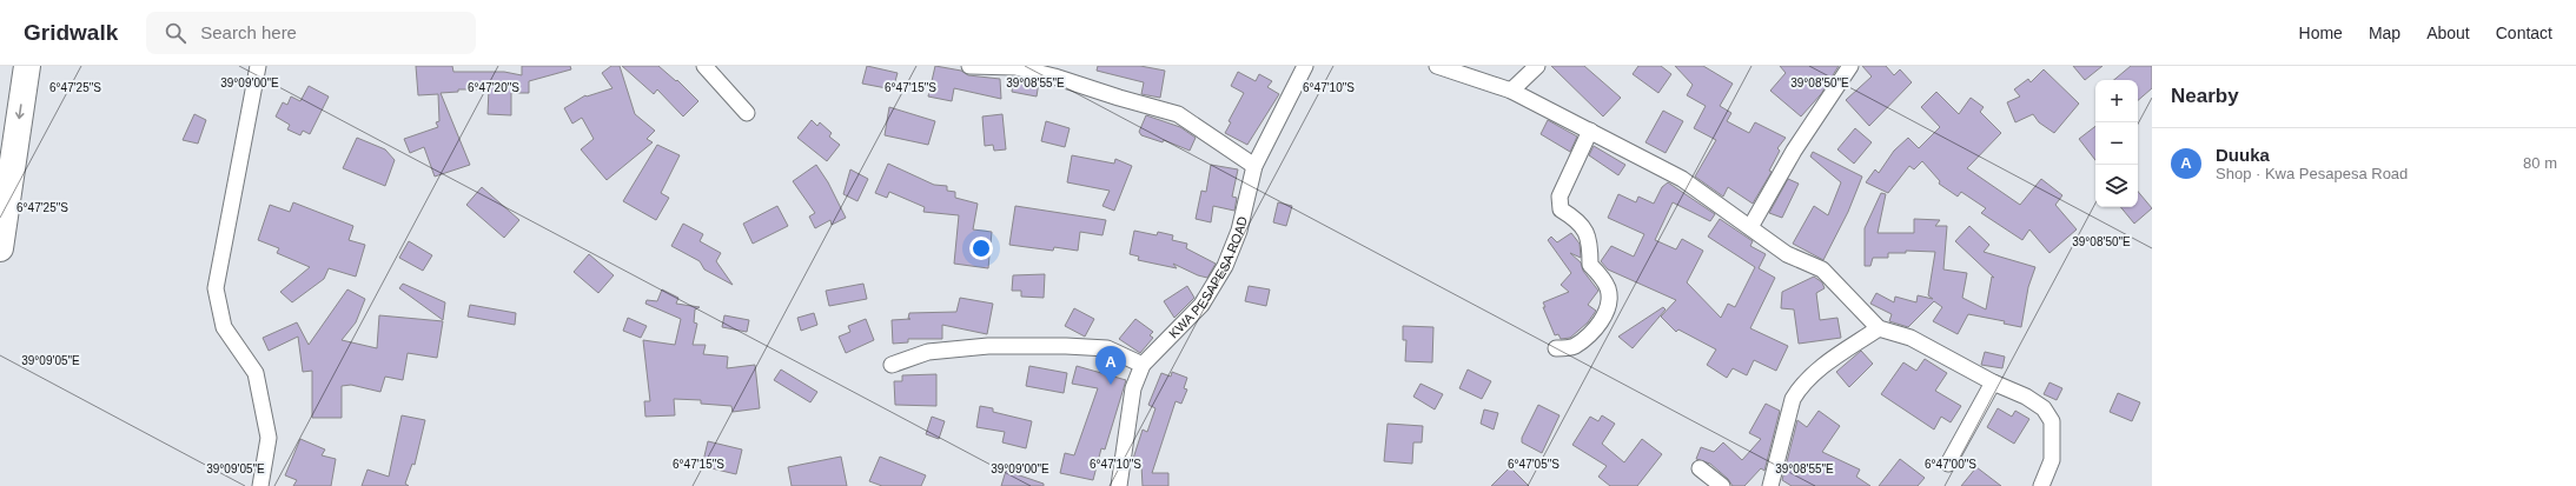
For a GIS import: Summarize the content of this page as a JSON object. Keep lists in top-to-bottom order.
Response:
{
  "streets": {
    "street": ["KWA PESAPESA ROAD"]
  },
  "page": {
    "header": "Gridwalk",
    "search": "Search here",
    "nav": [
      "Home",
      "Map",
      "About",
      "Contact"
    ],
    "heading": "Nearby",
    "map_buttons": ["+", "−"],
    "list": [
      {
        "mark": "A",
        "name": "Duuka",
        "note": "Shop · Kwa Pesapesa Road",
        "value": "80 m"
      }
    ],
    "pins": "A"
  },
  "coordinates": [
    "39°09'00\"E",
    "39°08'55\"E",
    "39°08'50\"E",
    "6°47'25\"S",
    "6°47'20\"S",
    "6°47'15\"S",
    "6°47'10\"S",
    "39°09'05\"E",
    "6°47'05\"S",
    "6°47'00\"S"
  ]
}
